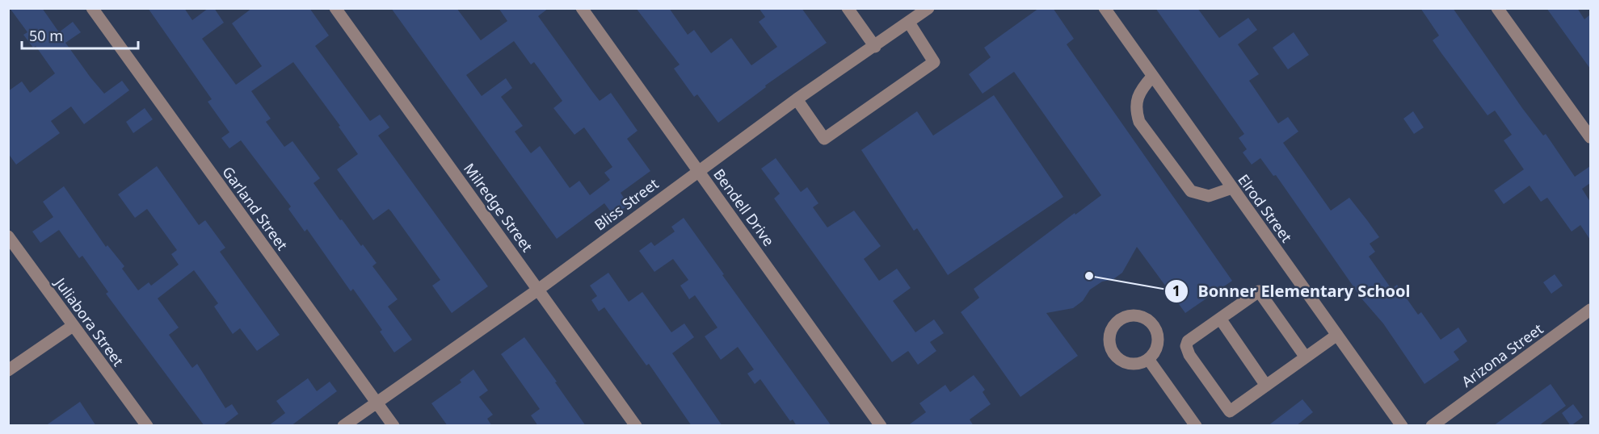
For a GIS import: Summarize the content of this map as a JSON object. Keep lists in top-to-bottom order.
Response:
{
  "streets": {
    "street": [
      "Bliss Street",
      "Milredge Street",
      "Bendell Drive",
      "Garland Street",
      "Elrod Street",
      "Juliabora Street",
      "Arizona Street"
    ]
  },
  "crossings": [
    ["Bliss Street", "Milredge Street"],
    ["Bliss Street", "Bendell Drive"],
    ["Bliss Street", "Garland Street"]
  ],
  "places": ["Bonner Elementary School"],
  "scale_bar": "50 m"
}
